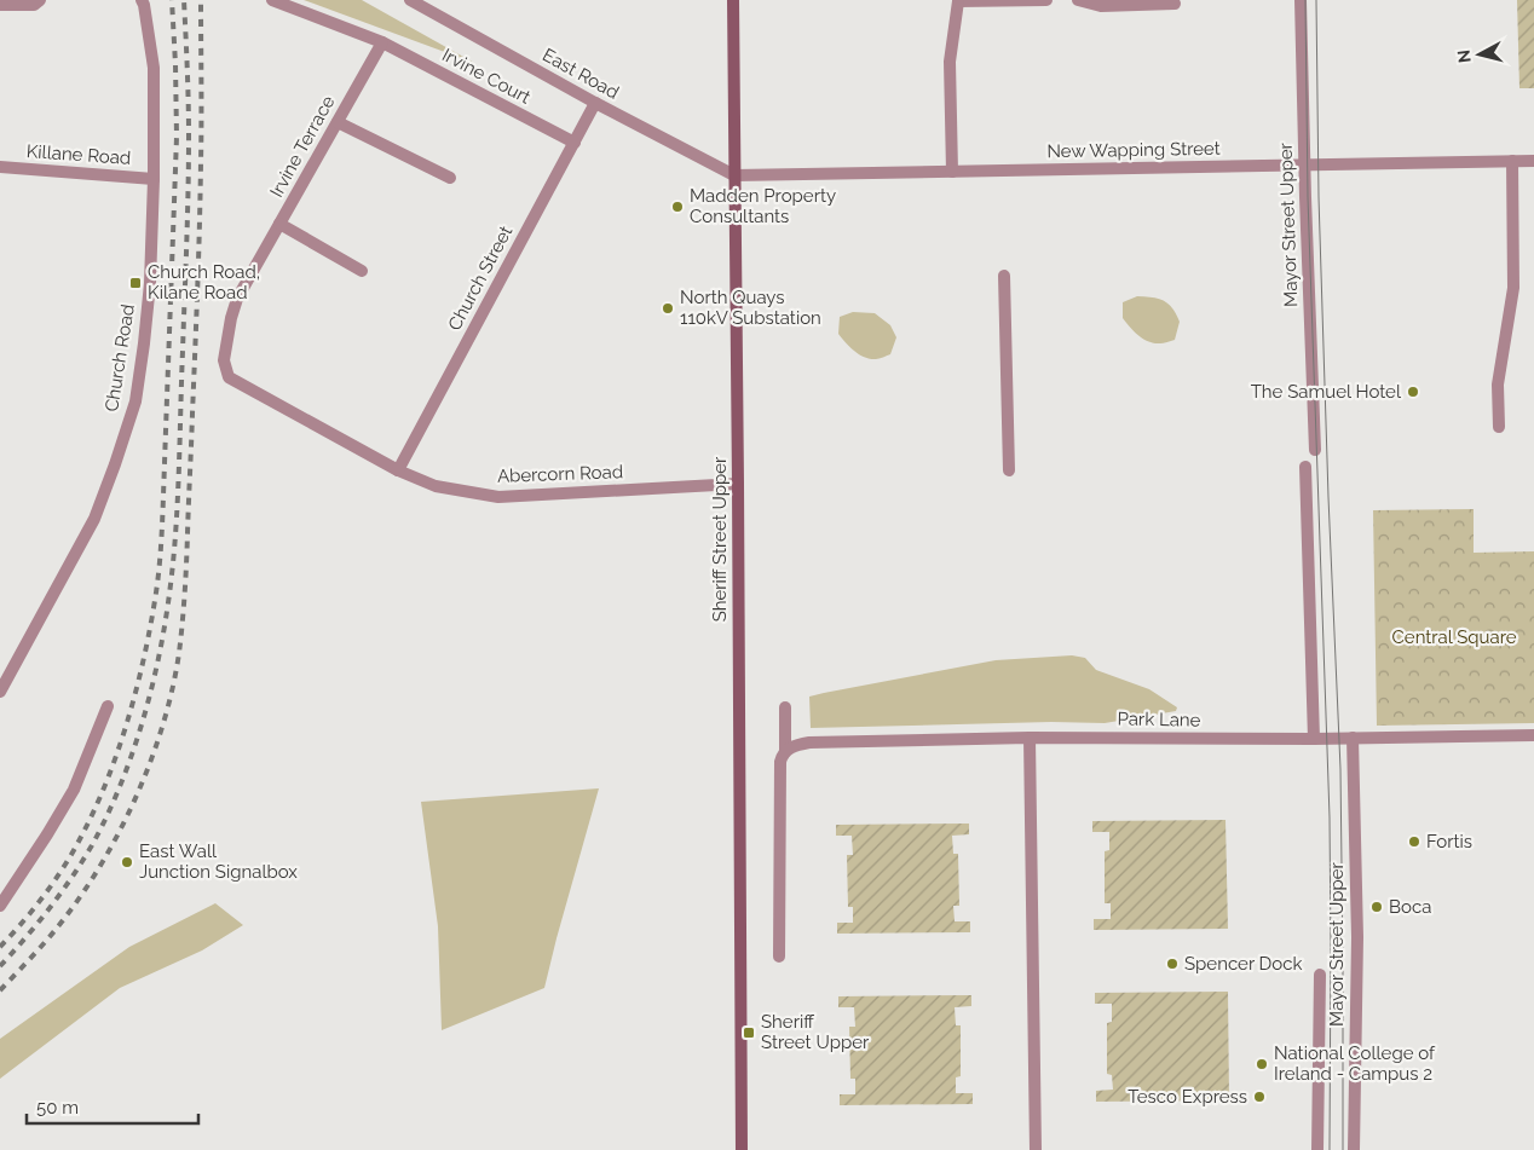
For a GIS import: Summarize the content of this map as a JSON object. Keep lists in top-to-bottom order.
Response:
{
  "streets": {
    "main road": ["Sheriff Street Upper"],
    "street": [
      "East Road",
      "Irvine Court",
      "Irvine Terrace",
      "New Wapping Street",
      "Killane Road",
      "Mayor Street Upper",
      "Church Street",
      "Church Road",
      "Abercorn Road",
      "Park Lane"
    ]
  },
  "crossings": [
    ["East Road", "New Wapping Street"],
    ["East Road", "Church Street"],
    ["East Road", "Sheriff Street Upper"],
    ["Irvine Court", "Irvine Terrace"],
    ["Irvine Court", "Church Street"],
    ["Irvine Terrace", "Abercorn Road"],
    ["New Wapping Street", "Mayor Street Upper"],
    ["New Wapping Street", "Sheriff Street Upper"],
    ["Killane Road", "Church Road"],
    ["Mayor Street Upper", "Park Lane"],
    ["Church Street", "Abercorn Road"],
    ["Abercorn Road", "Sheriff Street Upper"]
  ],
  "parks": ["Central Square"],
  "places": {
    "other": [
      "Madden Property Consultants",
      "North Quays 110kV Substation",
      "The Samuel Hotel",
      "Fortis",
      "East Wall Junction Signalbox",
      "Boca",
      "Spencer Dock",
      "National College of Ireland - Campus 2",
      "Tesco Express"
    ],
    "transit": ["Church Road, Kilane Road", "Sheriff Street Upper"]
  },
  "scale_bar": "50 m",
  "north": "left"
}
